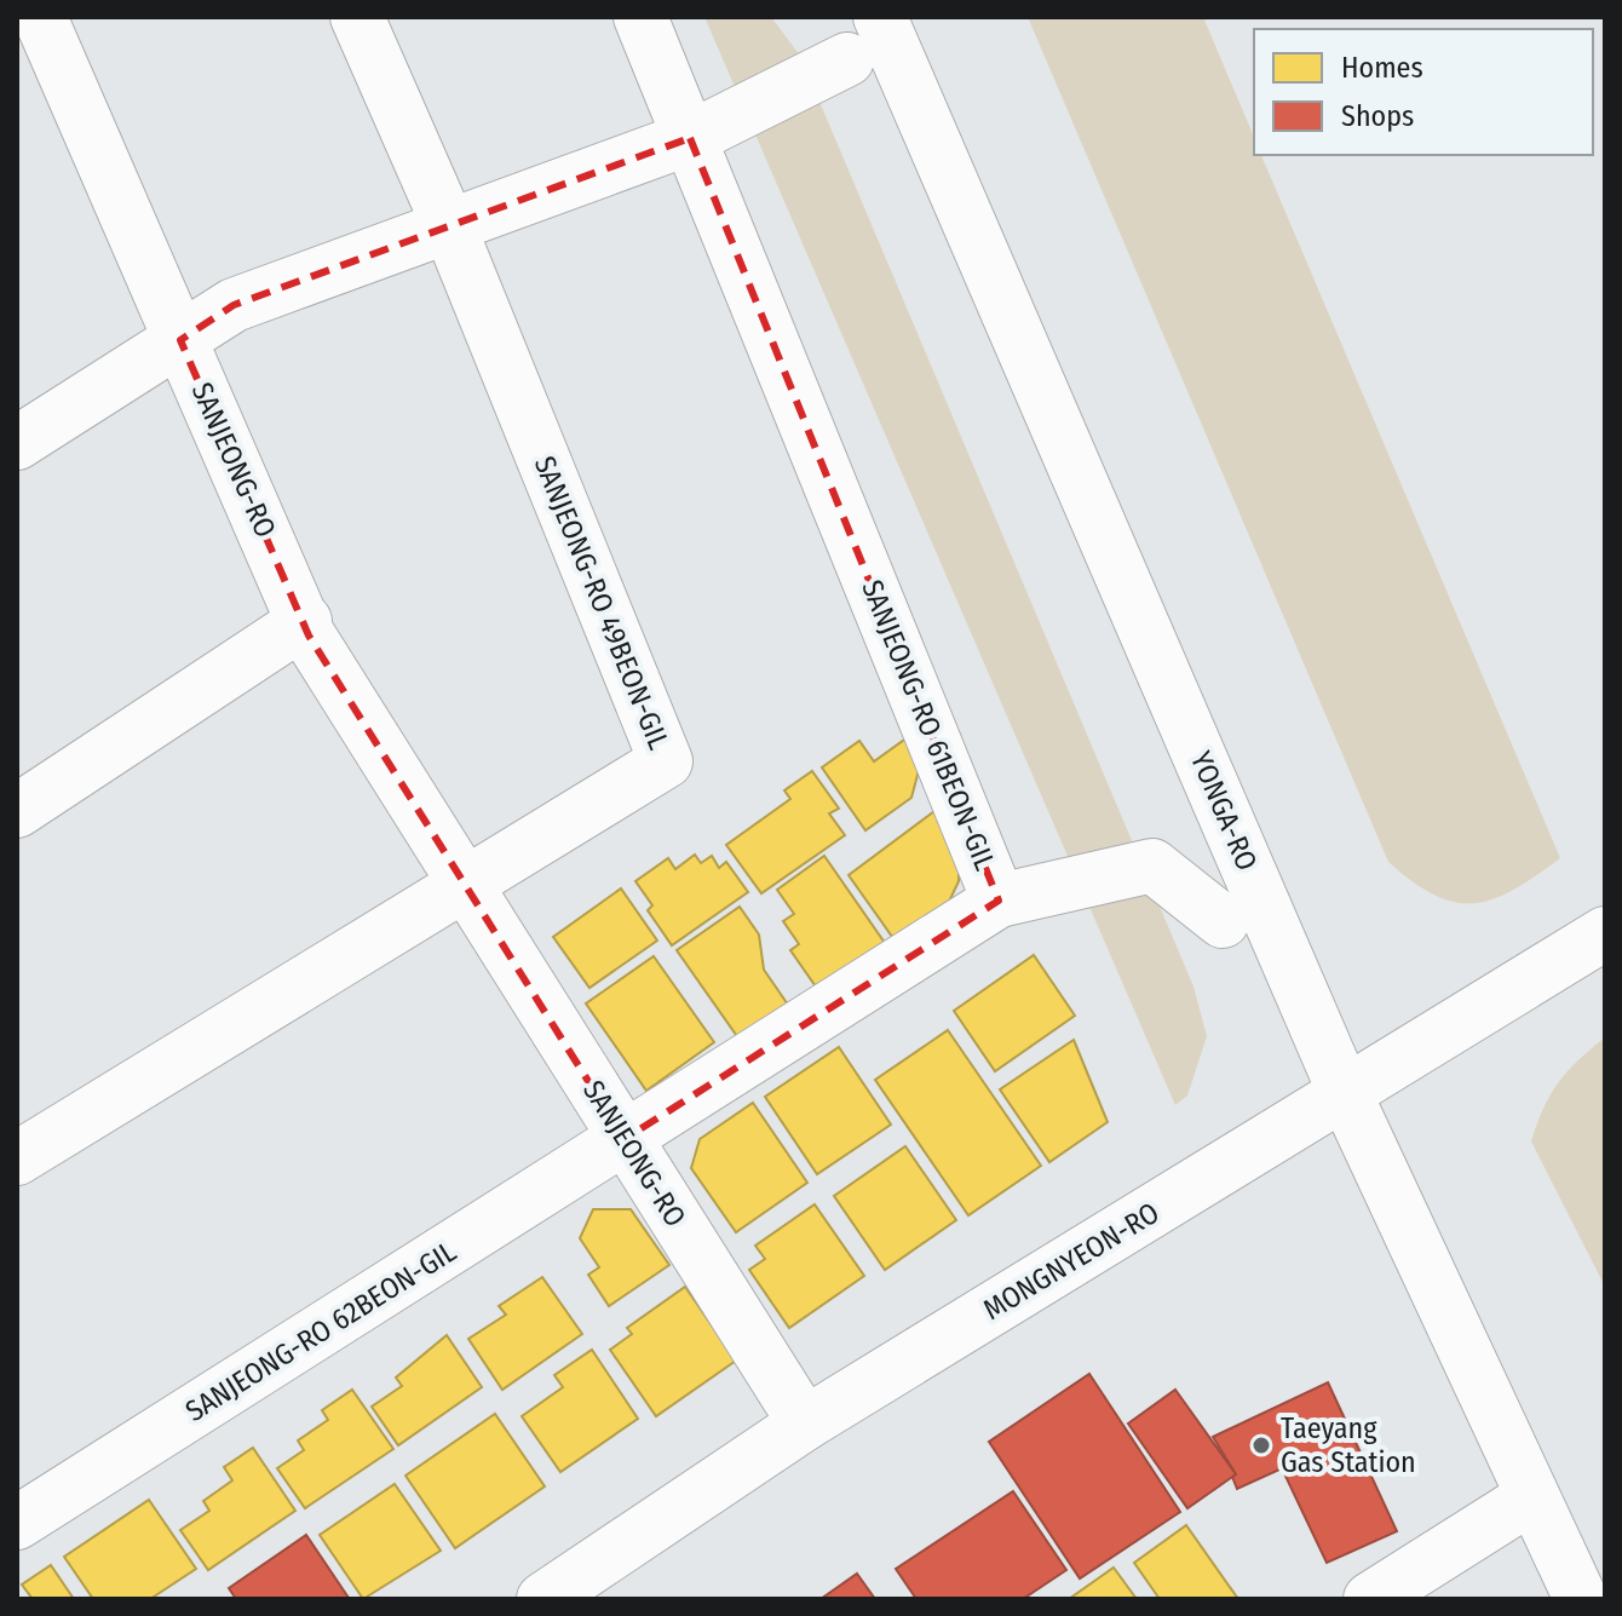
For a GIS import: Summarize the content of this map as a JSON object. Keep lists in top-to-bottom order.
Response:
{
  "streets": {
    "street": [
      "SANJEONG-RO",
      "SANJEONG-RO 49BEON-GIL",
      "SANJEONG-RO 61BEON-GIL",
      "YONGA-RO",
      "MONGNYEON-RO",
      "SANJEONG-RO 62BEON-GIL"
    ]
  },
  "crossings": [
    ["SANJEONG-RO", "SANJEONG-RO 49BEON-GIL"],
    ["SANJEONG-RO", "SANJEONG-RO 61BEON-GIL"],
    ["SANJEONG-RO", "MONGNYEON-RO"],
    ["SANJEONG-RO", "SANJEONG-RO 62BEON-GIL"],
    ["SANJEONG-RO 61BEON-GIL", "SANJEONG-RO 62BEON-GIL"],
    ["YONGA-RO", "MONGNYEON-RO"]
  ],
  "places": ["Taeyang Gas Station"],
  "legend": ["Homes", "Shops"]
}
